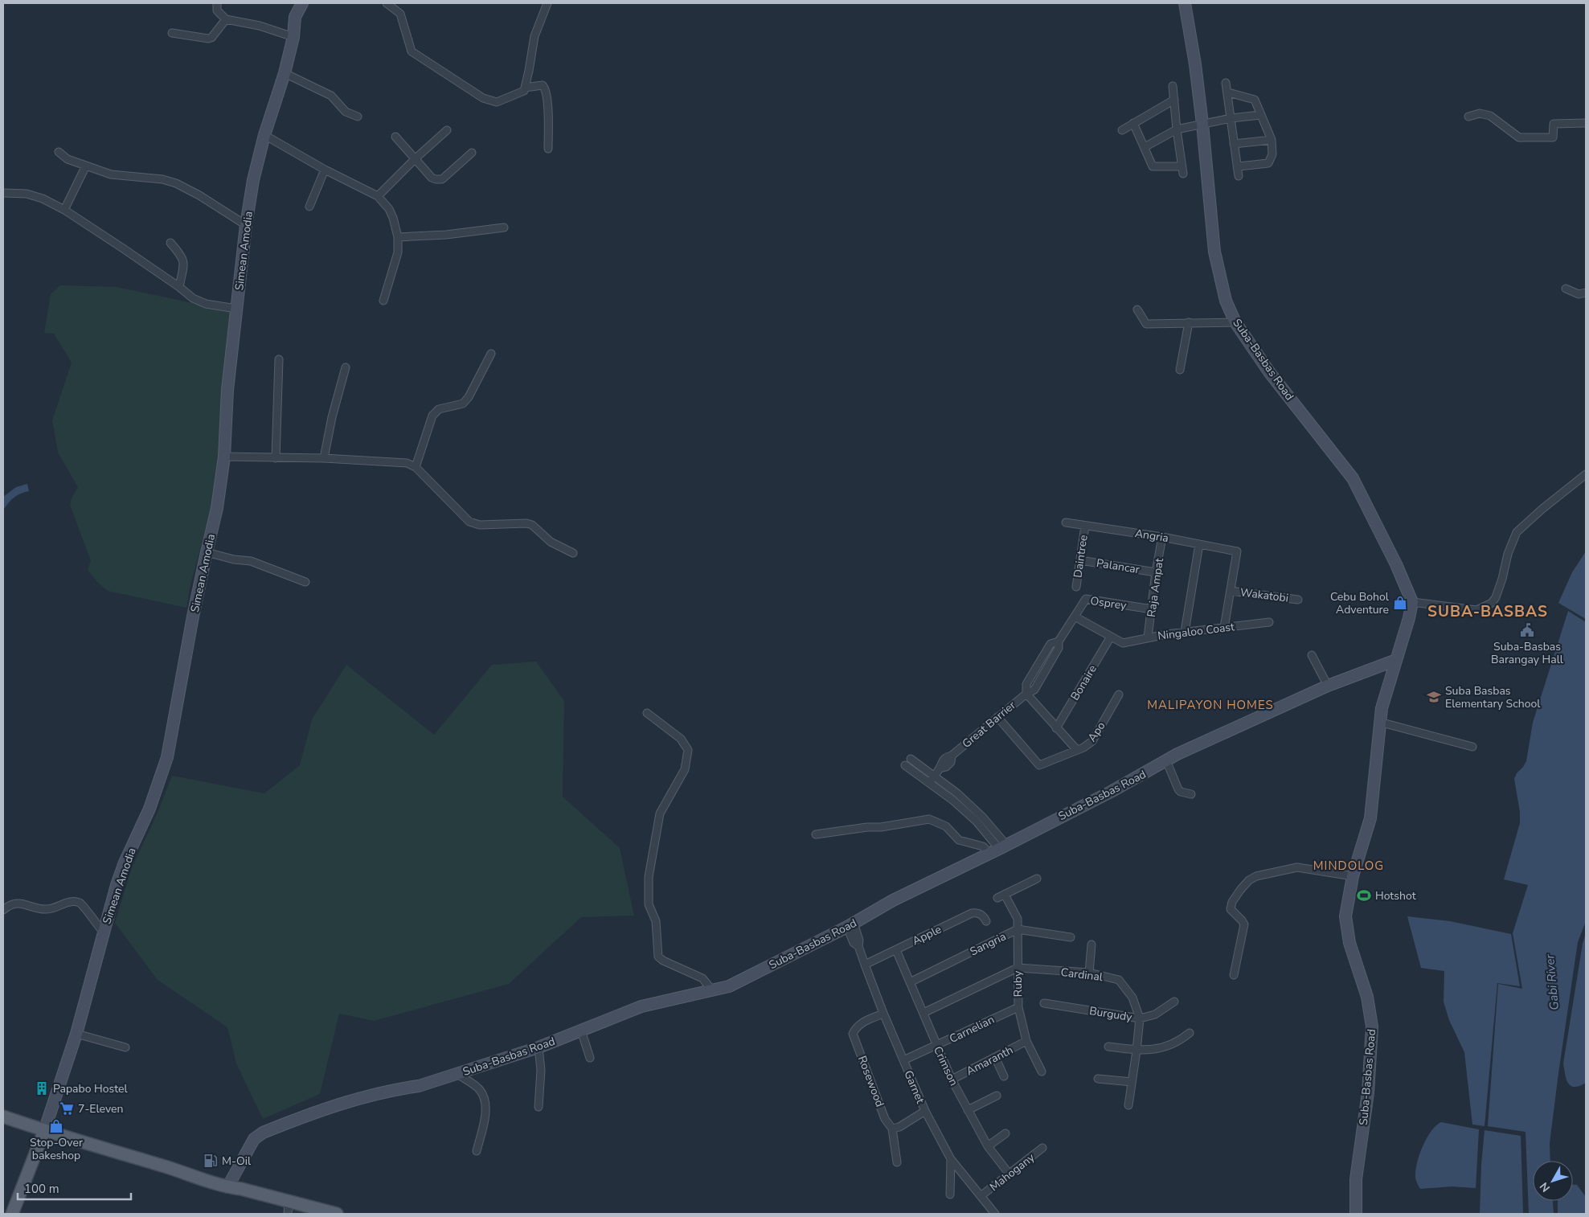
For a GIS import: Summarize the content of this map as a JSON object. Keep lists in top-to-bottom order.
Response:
{
  "streets": {
    "street": [
      "Simean Amodia",
      "Suba-Basbas Road",
      "Angria",
      "Daintree",
      "Palancar",
      "Raja Ampat",
      "Wakatobi",
      "Osprey",
      "Ningaloo Coast",
      "Bonaire",
      "Great Barrier",
      "Apo",
      "Apple",
      "Sangria",
      "Cardinal",
      "Ruby",
      "Burgudy",
      "Carnelian",
      "Amaranth",
      "Crimson",
      "Rosewood",
      "Garnet",
      "Mahogany"
    ]
  },
  "crossings": [
    ["Suba-Basbas Road", "Garnet"],
    ["Angria", "Daintree"],
    ["Angria", "Raja Ampat"],
    ["Angria", "Wakatobi"],
    ["Daintree", "Palancar"],
    ["Palancar", "Raja Ampat"],
    ["Raja Ampat", "Osprey"],
    ["Raja Ampat", "Ningaloo Coast"],
    ["Osprey", "Great Barrier"],
    ["Ningaloo Coast", "Bonaire"],
    ["Great Barrier", "Apo"],
    ["Apple", "Crimson"],
    ["Apple", "Garnet"],
    ["Sangria", "Ruby"],
    ["Sangria", "Crimson"],
    ["Cardinal", "Ruby"],
    ["Cardinal", "Burgudy"],
    ["Cardinal", "Crimson"],
    ["Ruby", "Carnelian"],
    ["Ruby", "Amaranth"],
    ["Carnelian", "Crimson"],
    ["Carnelian", "Garnet"],
    ["Amaranth", "Crimson"],
    ["Crimson", "Mahogany"],
    ["Rosewood", "Garnet"],
    ["Garnet", "Mahogany"]
  ],
  "districts": ["SUBA-BASBAS", "MALIPAYON HOMES", "MINDOLOG"],
  "water": ["Gabi River"],
  "places": {
    "shop": ["Cebu Bohol Adventure", "Stop-Over bakeshop"],
    "public building": ["Suba-Basbas Barangay Hall"],
    "school or university": ["Suba Basbas Elementary School"],
    "sports": ["Hotshot"],
    "building": ["Papabo Hostel"],
    "supermarket": ["7-Eleven"],
    "fuel station": ["M-Oil"]
  },
  "scale_bar": "100 m",
  "north": "bottom left"
}
